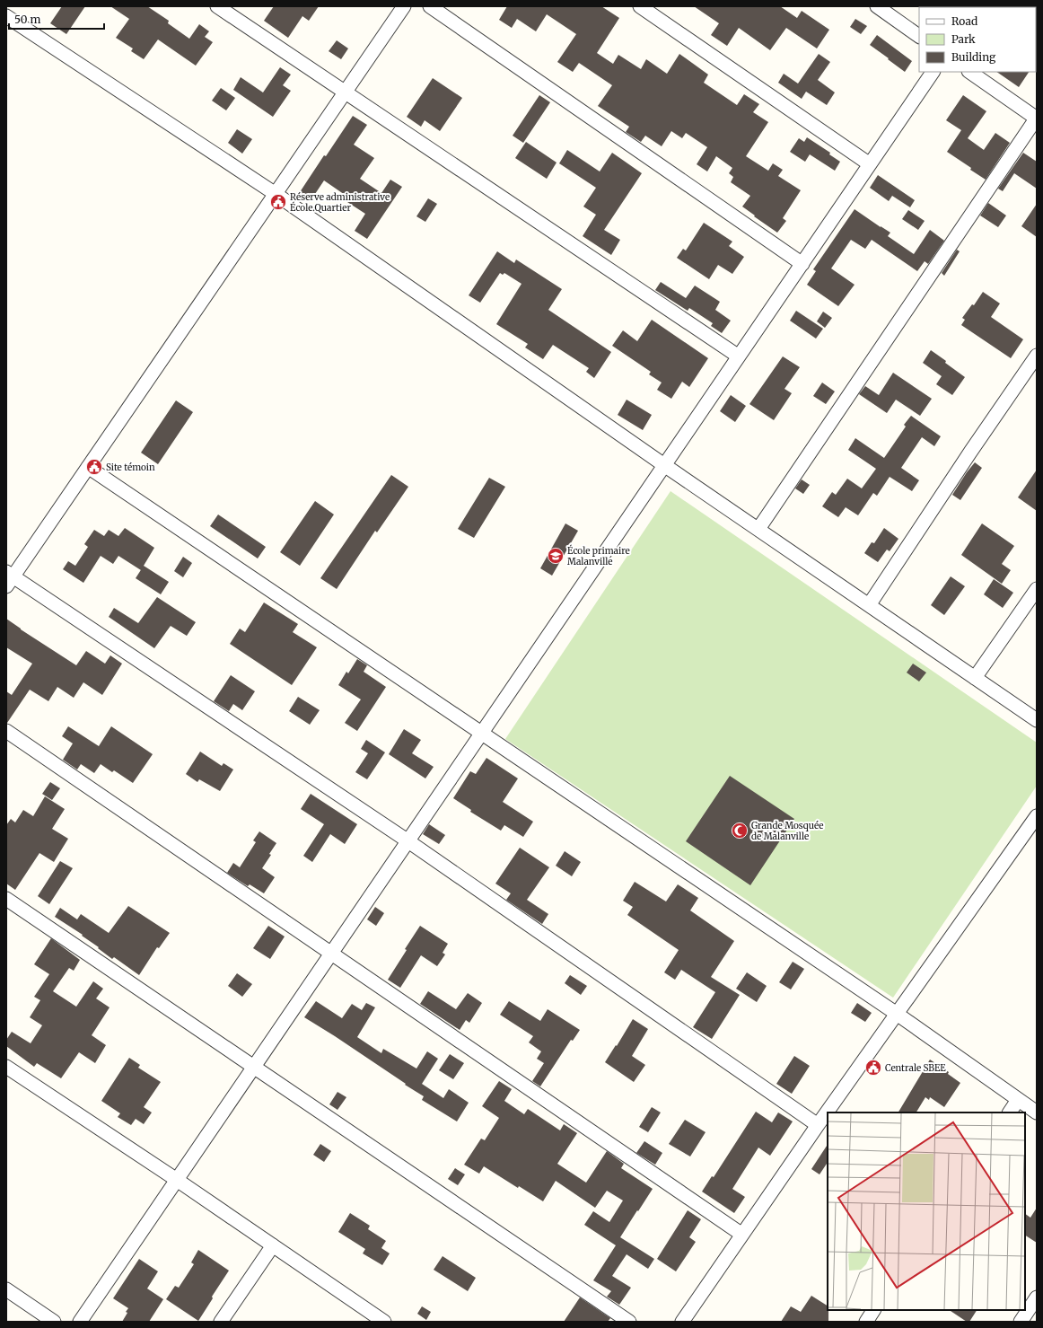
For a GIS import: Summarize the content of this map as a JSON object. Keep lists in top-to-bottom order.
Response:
{
  "places": {
    "public building": ["Réserve administrative École.Quartier", "Site témoin", "Centrale SBEE"],
    "school or university": ["École primaire Malanville"],
    "mosque": ["Grande Mosquée de Malanville"]
  },
  "legend": ["Road", "Park", "Building"],
  "scale_bar": "50 m"
}
